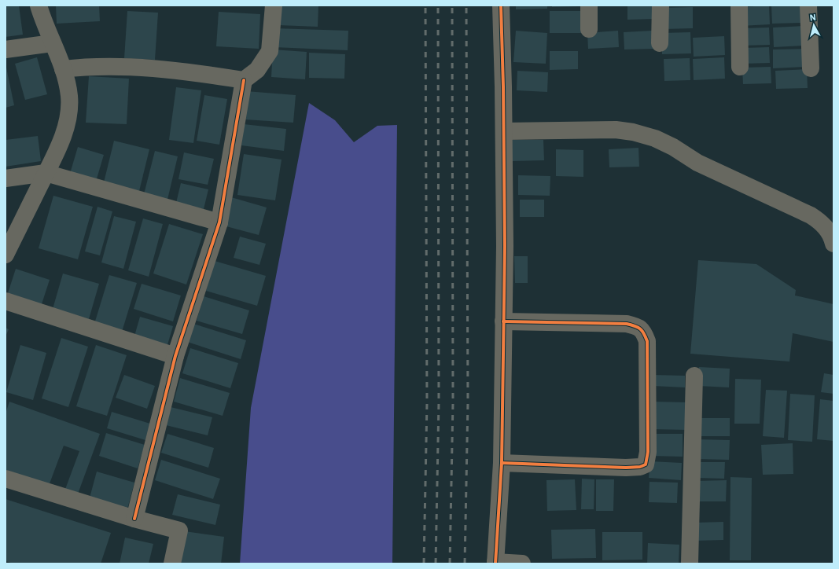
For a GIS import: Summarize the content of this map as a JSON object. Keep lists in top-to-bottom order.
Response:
{
  "north": "top"
}
